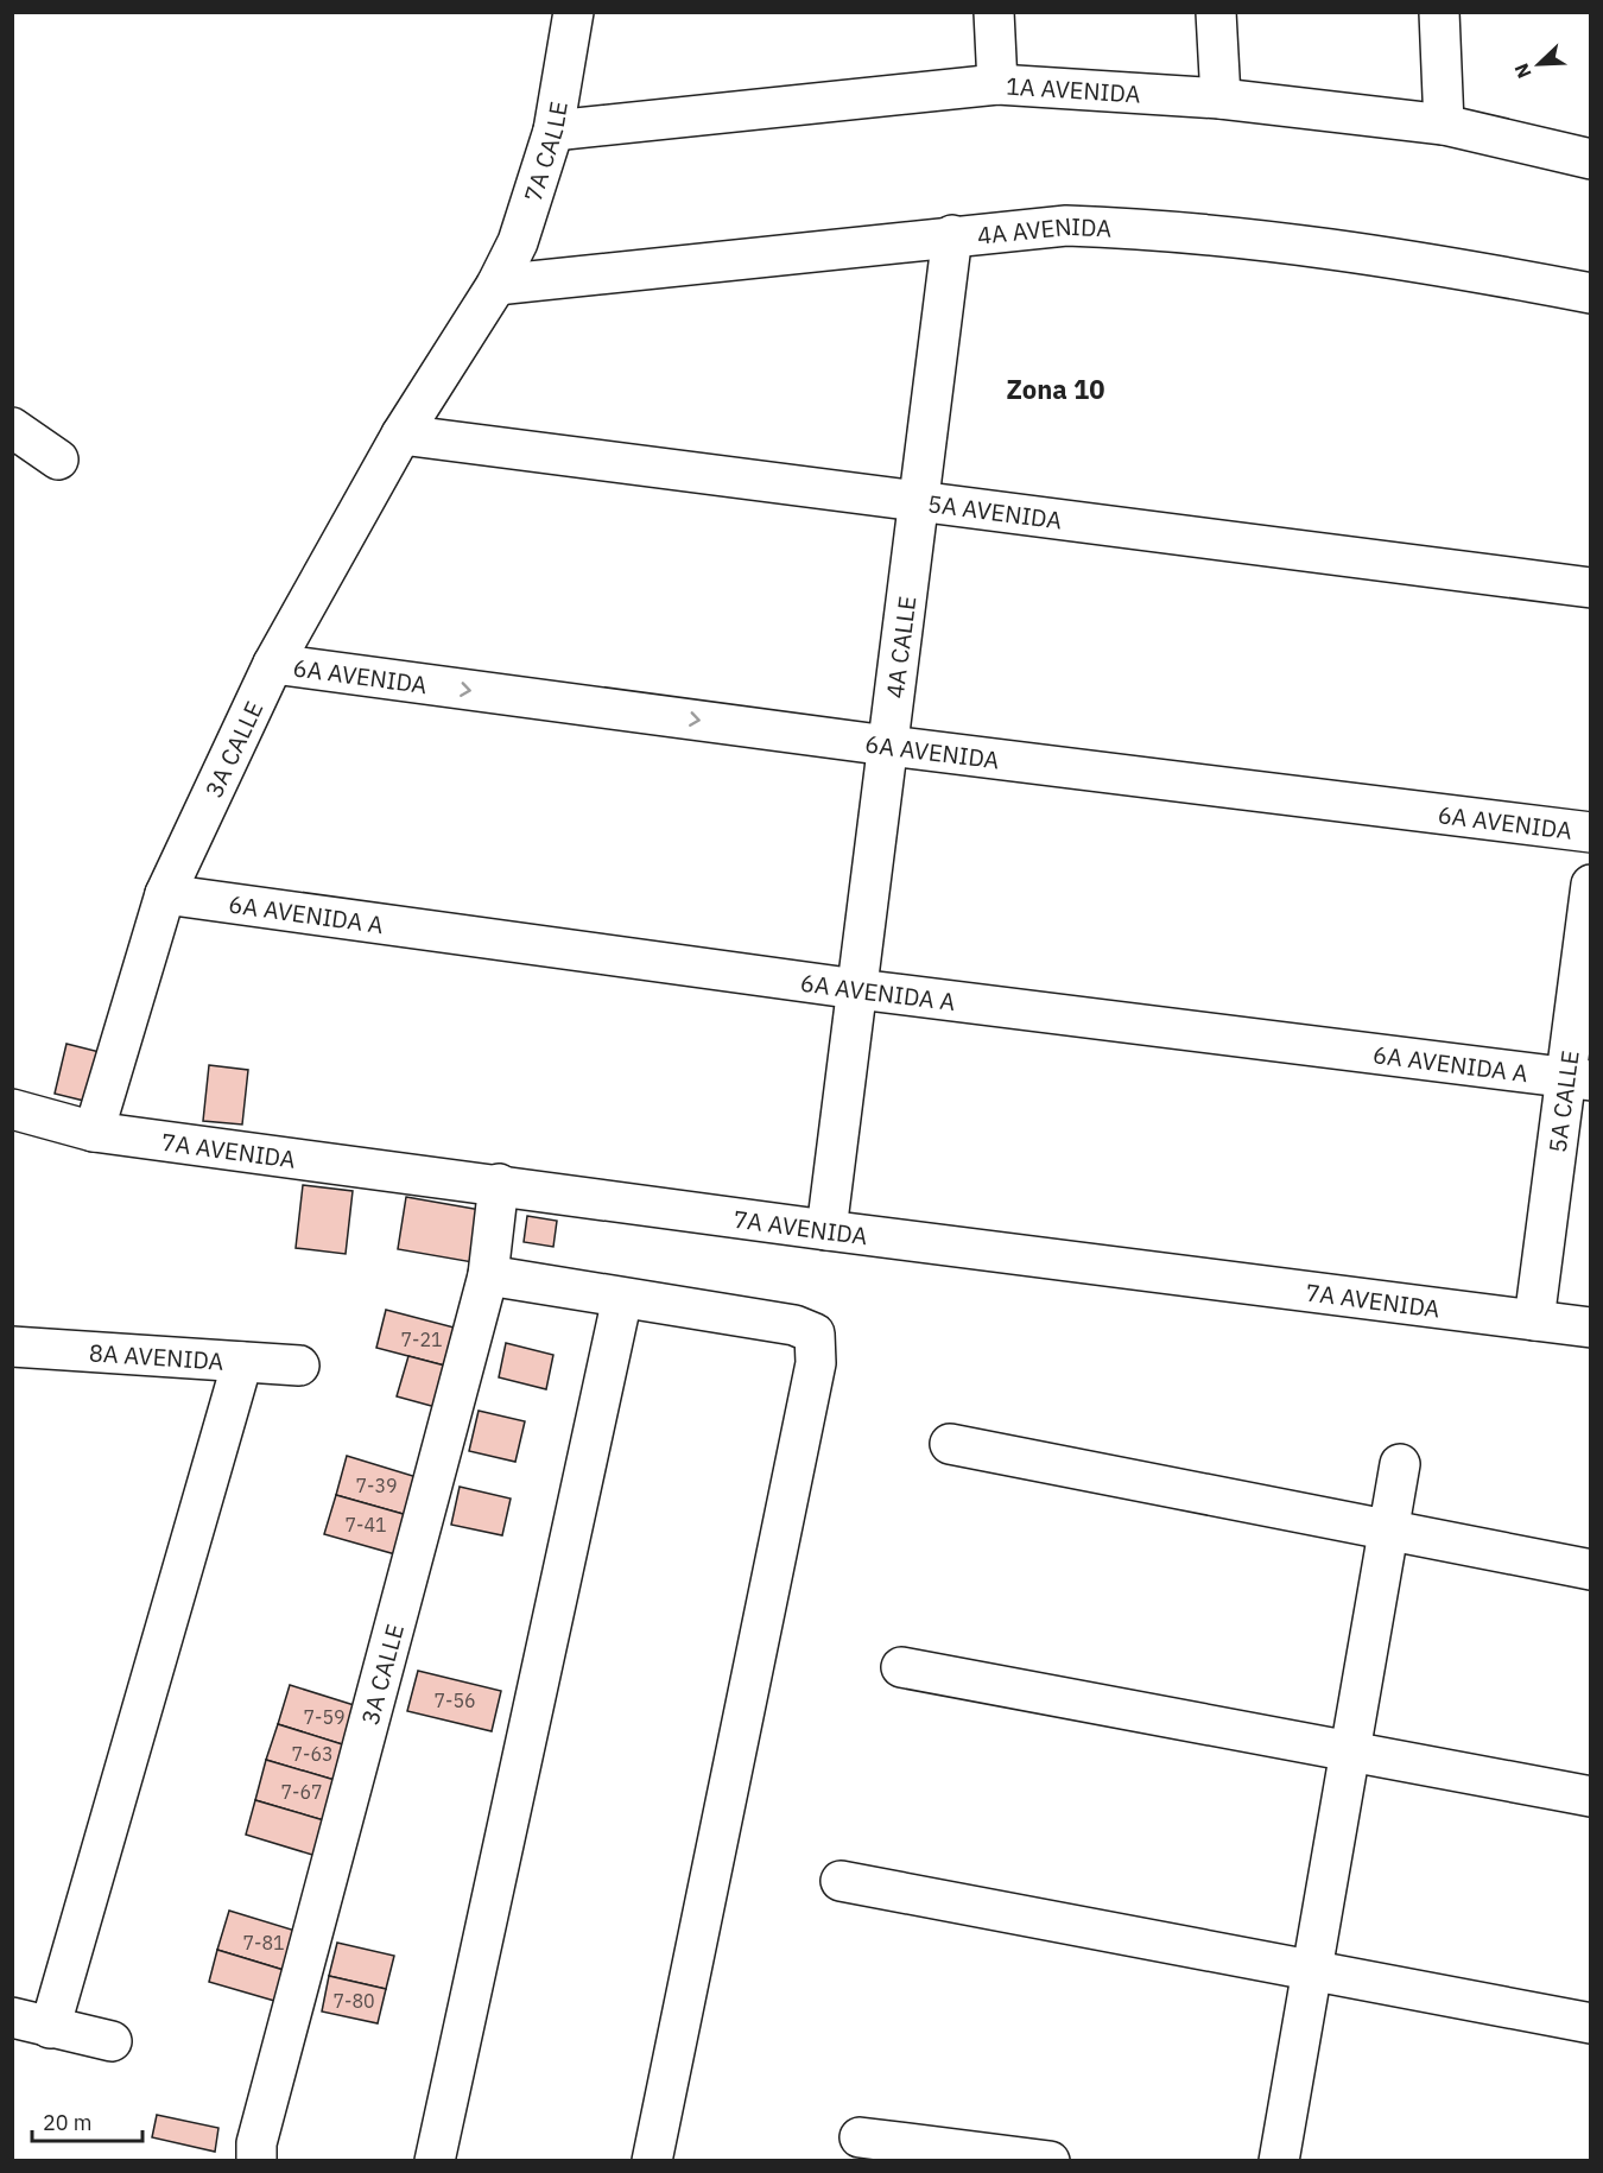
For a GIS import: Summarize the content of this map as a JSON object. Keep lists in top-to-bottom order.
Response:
{
  "streets": {
    "street": [
      "1A AVENIDA",
      "7A CALLE",
      "4A AVENIDA",
      "5A AVENIDA",
      "4A CALLE",
      "6A AVENIDA",
      "3A CALLE",
      "6A AVENIDA A",
      "5A CALLE",
      "7A AVENIDA",
      "8A AVENIDA"
    ]
  },
  "crossings": [
    ["1A AVENIDA", "7A CALLE"],
    ["7A CALLE", "4A AVENIDA"],
    ["7A CALLE", "3A CALLE"],
    ["4A AVENIDA", "4A CALLE"],
    ["4A AVENIDA", "3A CALLE"],
    ["5A AVENIDA", "4A CALLE"],
    ["5A AVENIDA", "3A CALLE"],
    ["4A CALLE", "6A AVENIDA"],
    ["4A CALLE", "6A AVENIDA A"],
    ["4A CALLE", "7A AVENIDA"],
    ["6A AVENIDA", "3A CALLE"],
    ["3A CALLE", "6A AVENIDA A"],
    ["3A CALLE", "7A AVENIDA"],
    ["6A AVENIDA A", "5A CALLE"],
    ["5A CALLE", "7A AVENIDA"]
  ],
  "one_way": ["6A AVENIDA"],
  "districts": ["Zona 10"],
  "house_numbers": [
    "7-21",
    "7-39",
    "7-41",
    "7-56",
    "7-59",
    "7-63",
    "7-67",
    "7-81",
    "7-80"
  ],
  "scale_bar": "20 m",
  "north": "bottom left"
}
